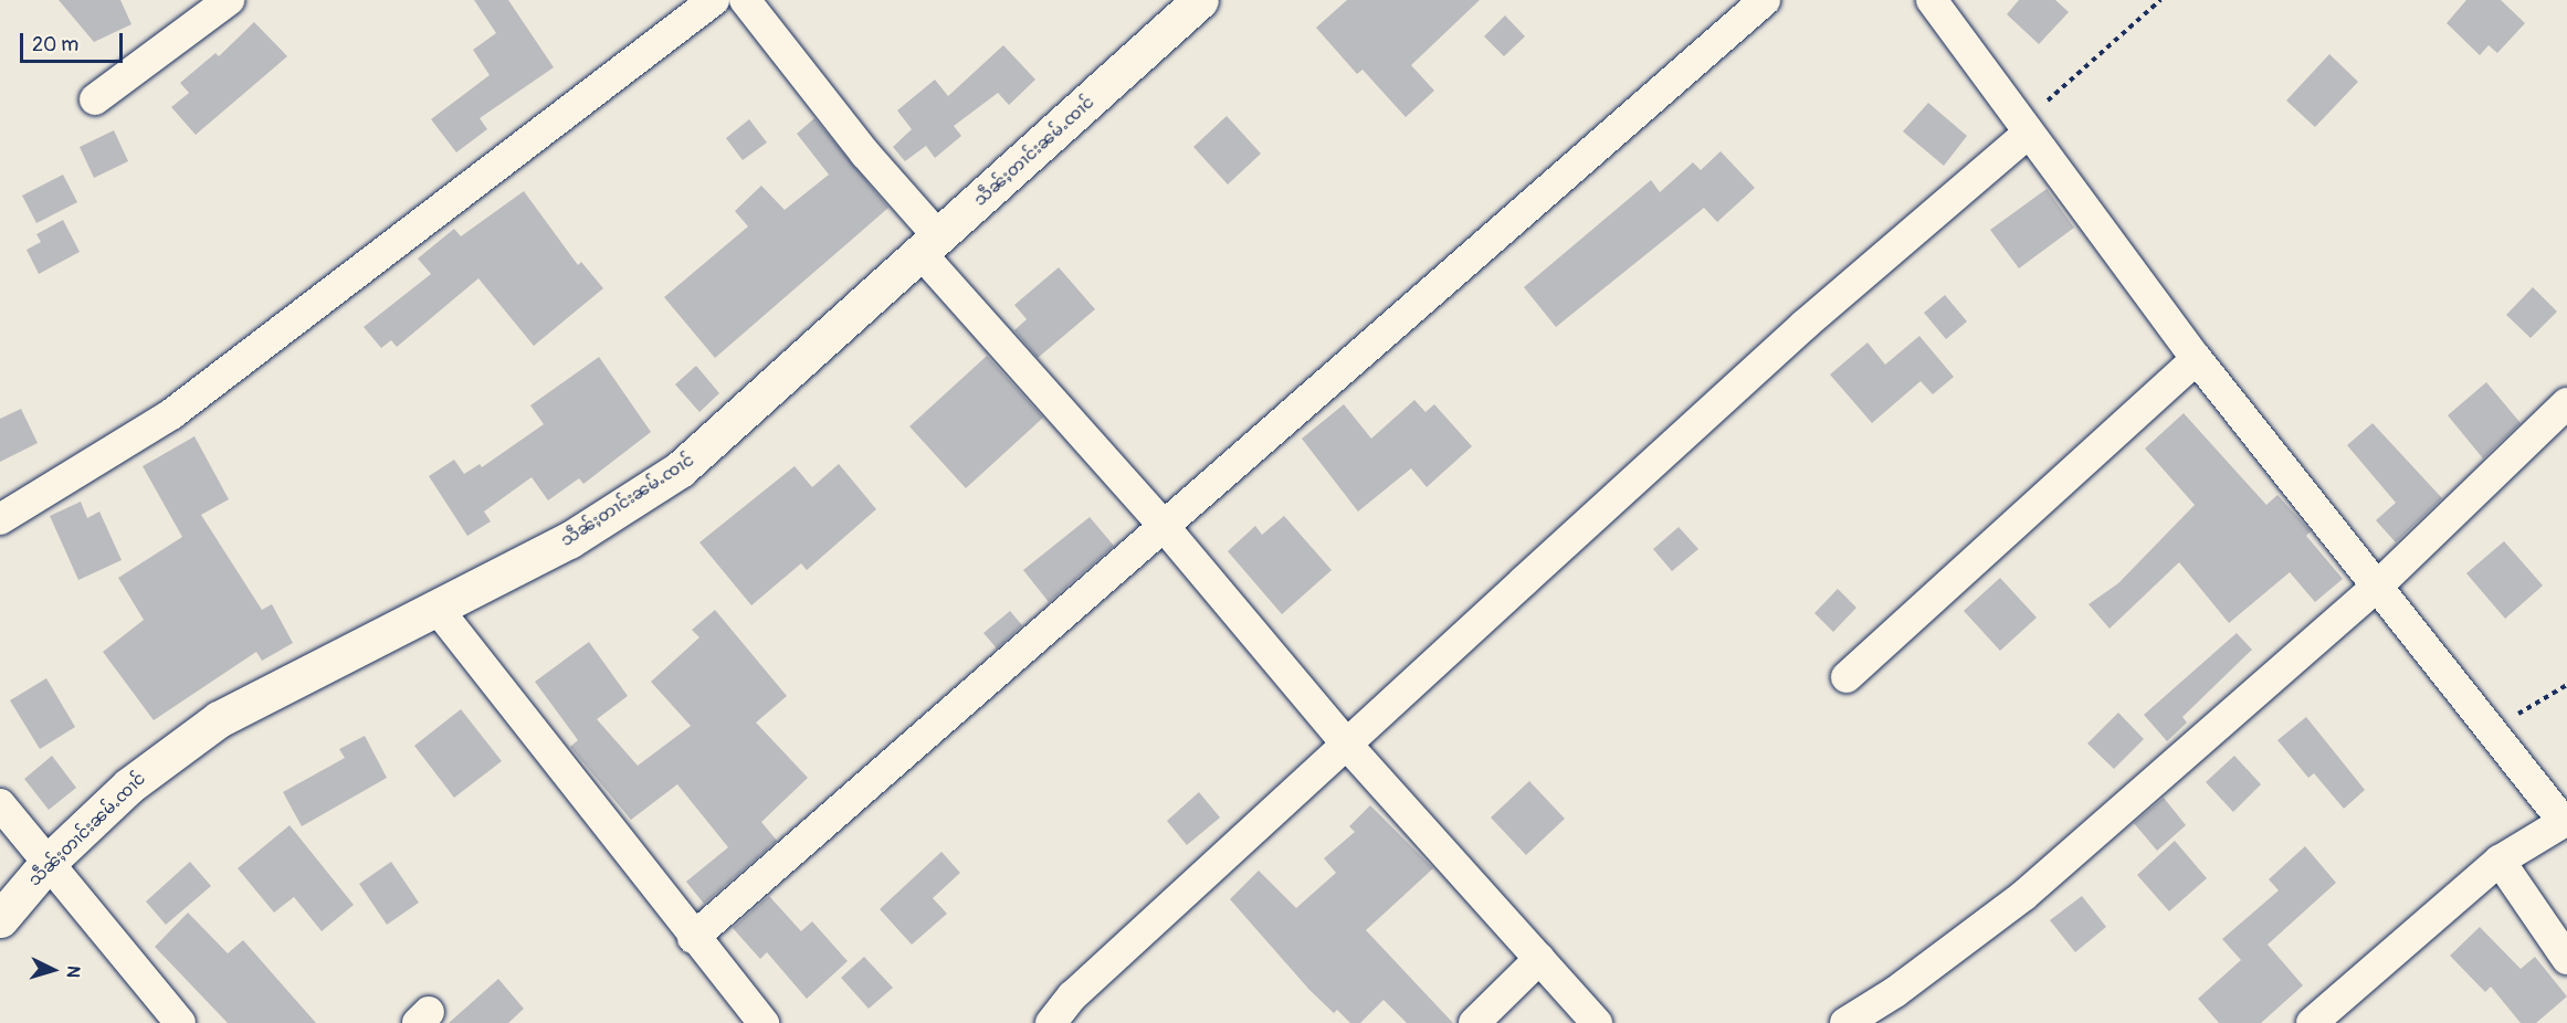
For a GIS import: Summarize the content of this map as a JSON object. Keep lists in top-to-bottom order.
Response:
{
  "streets": {
    "highway": ["သဵၼ်ႈတၢင်းၼမ်ႉၸၢင်"]
  },
  "scale_bar": "20 m",
  "north": "right"
}
